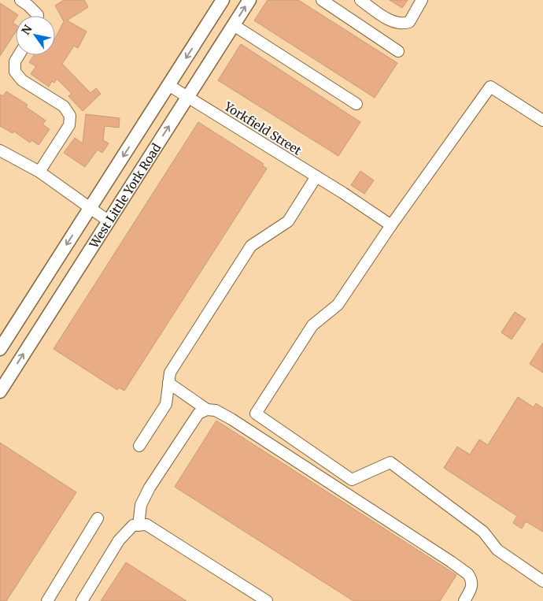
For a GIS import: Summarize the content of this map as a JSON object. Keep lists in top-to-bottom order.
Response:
{
  "streets": {
    "main road": ["West Little York Road"],
    "street": ["Yorkfield Street"]
  },
  "crossings": [
    ["Yorkfield Street", "West Little York Road"]
  ],
  "north": "top left"
}
